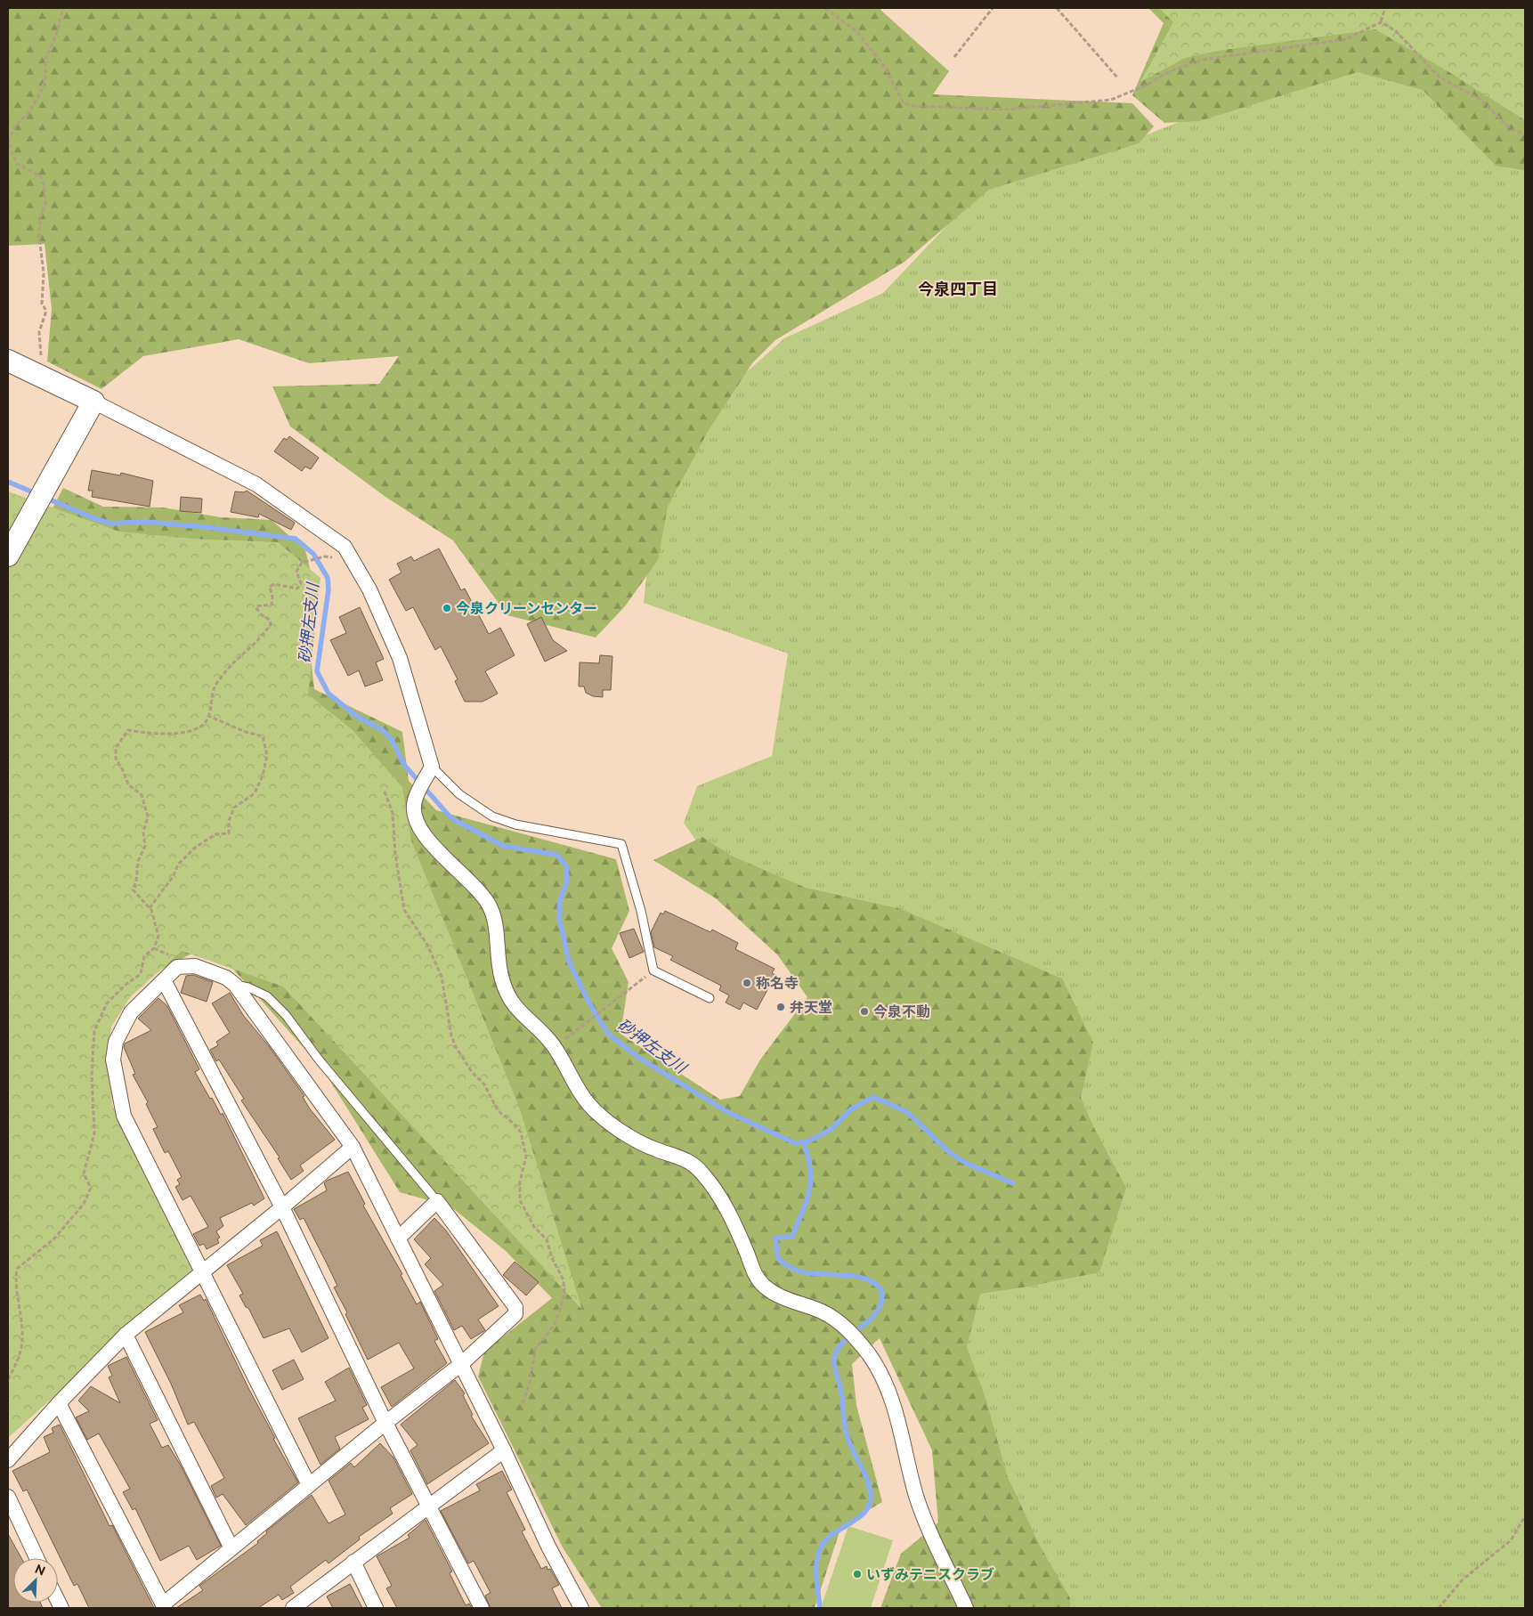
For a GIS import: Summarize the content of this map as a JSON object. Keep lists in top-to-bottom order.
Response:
{
  "districts": ["今泉四丁目"],
  "water": ["砂押左支川"],
  "places": [
    "今泉クリーンセンター",
    "称名寺",
    "弁天堂",
    "今泉不動",
    "いずみテニスクラブ"
  ],
  "north": "top right"
}
